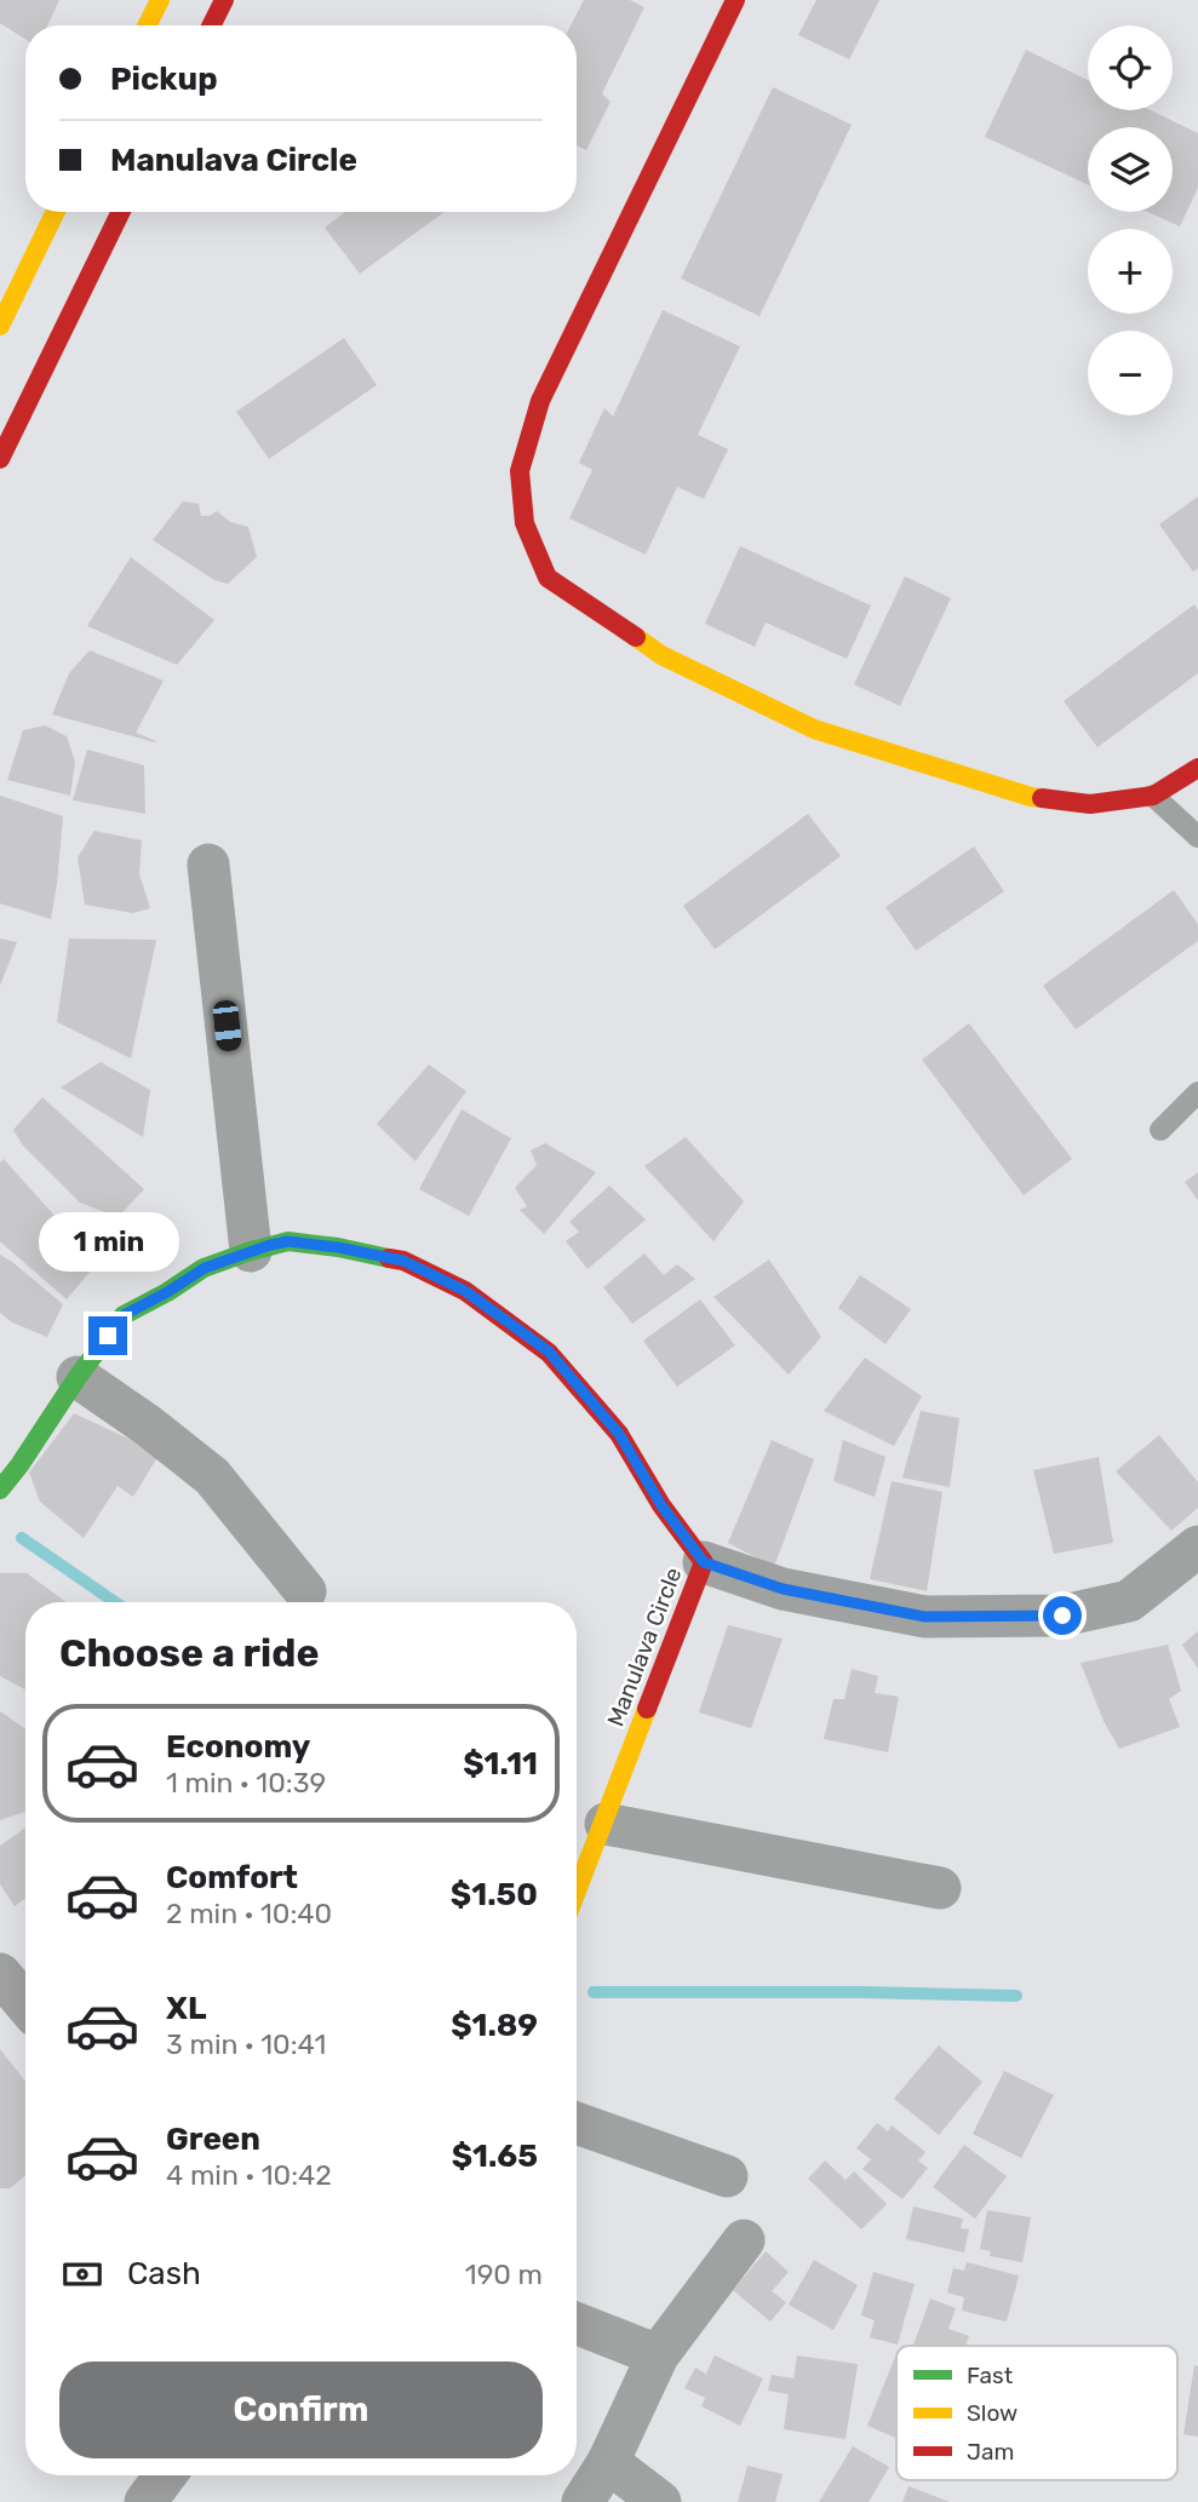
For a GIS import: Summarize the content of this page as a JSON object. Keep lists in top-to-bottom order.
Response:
{
  "streets": {
    "main road": ["Manulava Circle"]
  },
  "legend": ["Fast", "Slow", "Jam"],
  "page": {
    "map_buttons": ["+", "−"],
    "banner": ["Pickup", "Manulava Circle"],
    "bubble": "1 min",
    "heading": "Choose a ride",
    "list": [
      {
        "name": "Economy",
        "note": "1 min · 10:39",
        "value": "$1.11"
      },
      {
        "name": "Comfort",
        "note": "2 min · 10:40",
        "value": "$1.50"
      },
      {
        "name": "XL",
        "note": "3 min · 10:41",
        "value": "$1.89"
      },
      {
        "name": "Green",
        "note": "4 min · 10:42",
        "value": "$1.65"
      }
    ],
    "pay": ["Cash", "190 m"],
    "buttons": "Confirm"
  }
}
